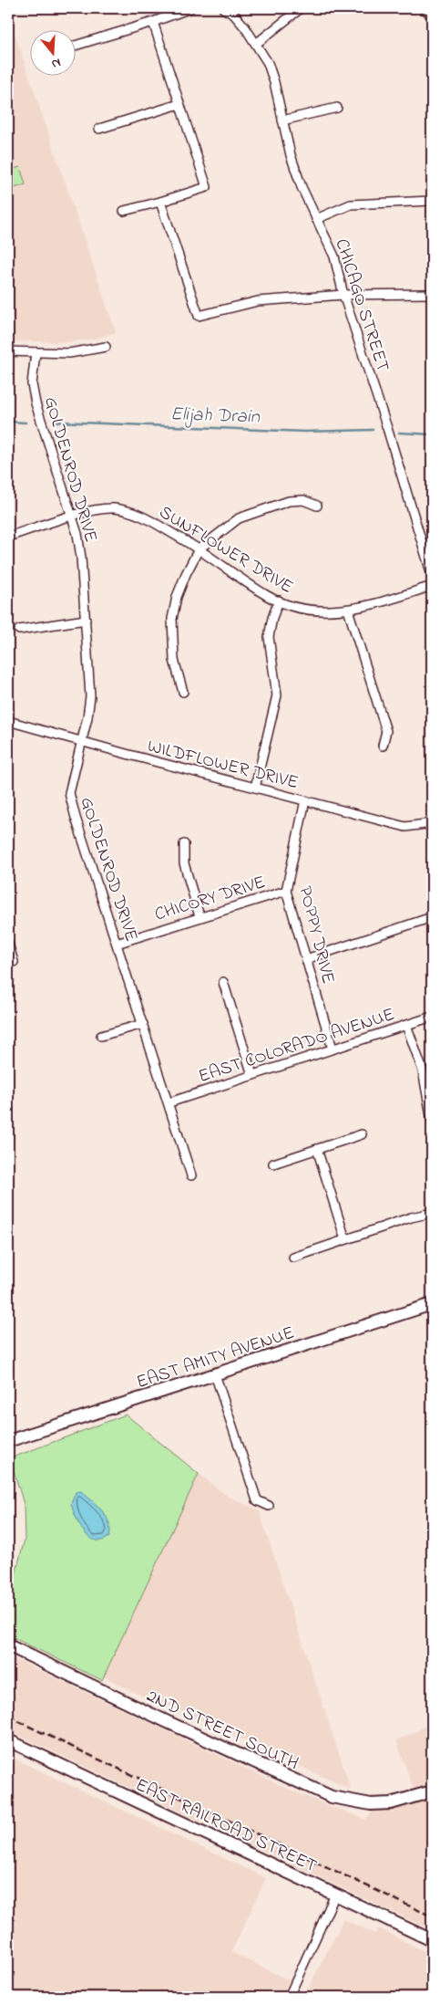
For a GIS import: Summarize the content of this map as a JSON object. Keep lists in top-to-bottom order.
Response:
{
  "streets": {
    "street": [
      "CHICAGO STREET",
      "GOLDENROD DRIVE",
      "SUNFLOWER DRIVE",
      "WILDFLOWER DRIVE",
      "CHICORY DRIVE",
      "POPPY DRIVE",
      "EAST COLORADO AVENUE",
      "EAST AMITY AVENUE",
      "2ND STREET SOUTH",
      "EAST RAILROAD STREET"
    ]
  },
  "crossings": [
    ["GOLDENROD DRIVE", "SUNFLOWER DRIVE"],
    ["GOLDENROD DRIVE", "WILDFLOWER DRIVE"],
    ["GOLDENROD DRIVE", "CHICORY DRIVE"],
    ["GOLDENROD DRIVE", "EAST COLORADO AVENUE"],
    ["WILDFLOWER DRIVE", "POPPY DRIVE"],
    ["CHICORY DRIVE", "POPPY DRIVE"],
    ["POPPY DRIVE", "EAST COLORADO AVENUE"]
  ],
  "water": ["Elijah Drain"],
  "north": "bottom"
}
